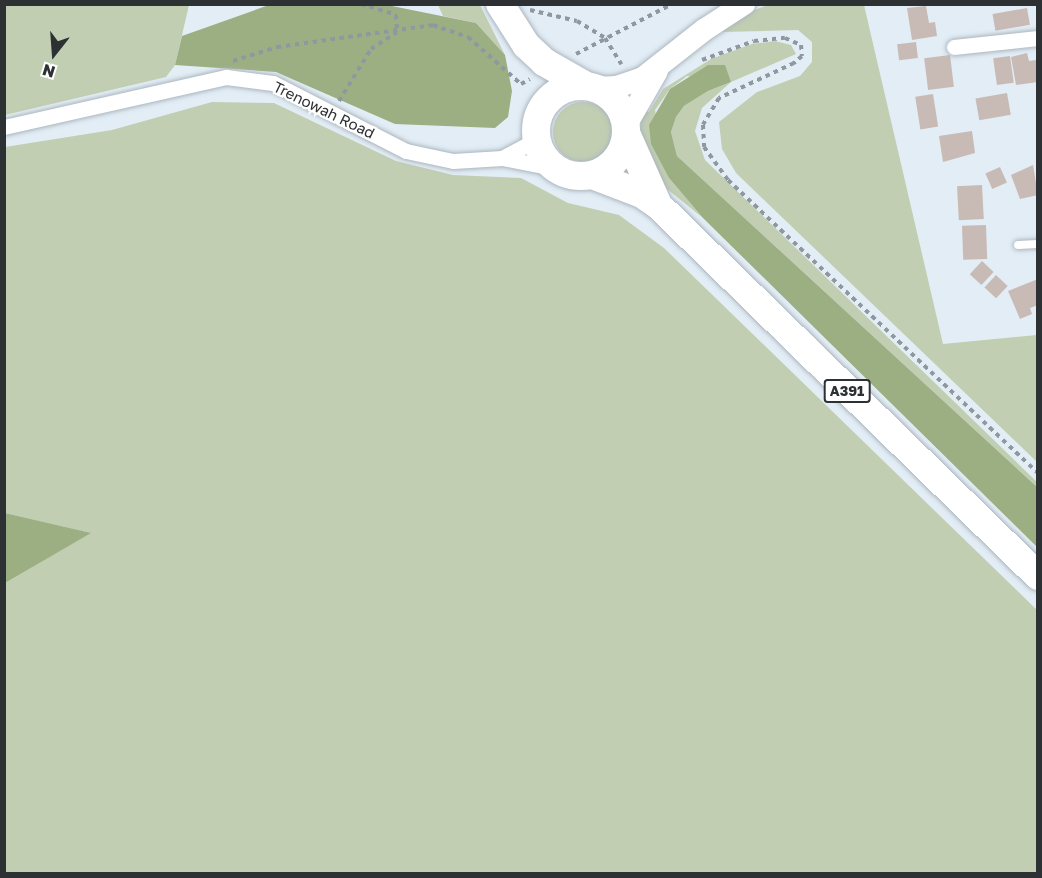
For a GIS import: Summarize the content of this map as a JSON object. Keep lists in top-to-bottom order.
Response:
{
  "streets": {
    "highway": ["A391"],
    "street": ["Trenowah Road"]
  },
  "crossings": [
    ["Trenowah Road", "A391"]
  ],
  "north": "bottom"
}
